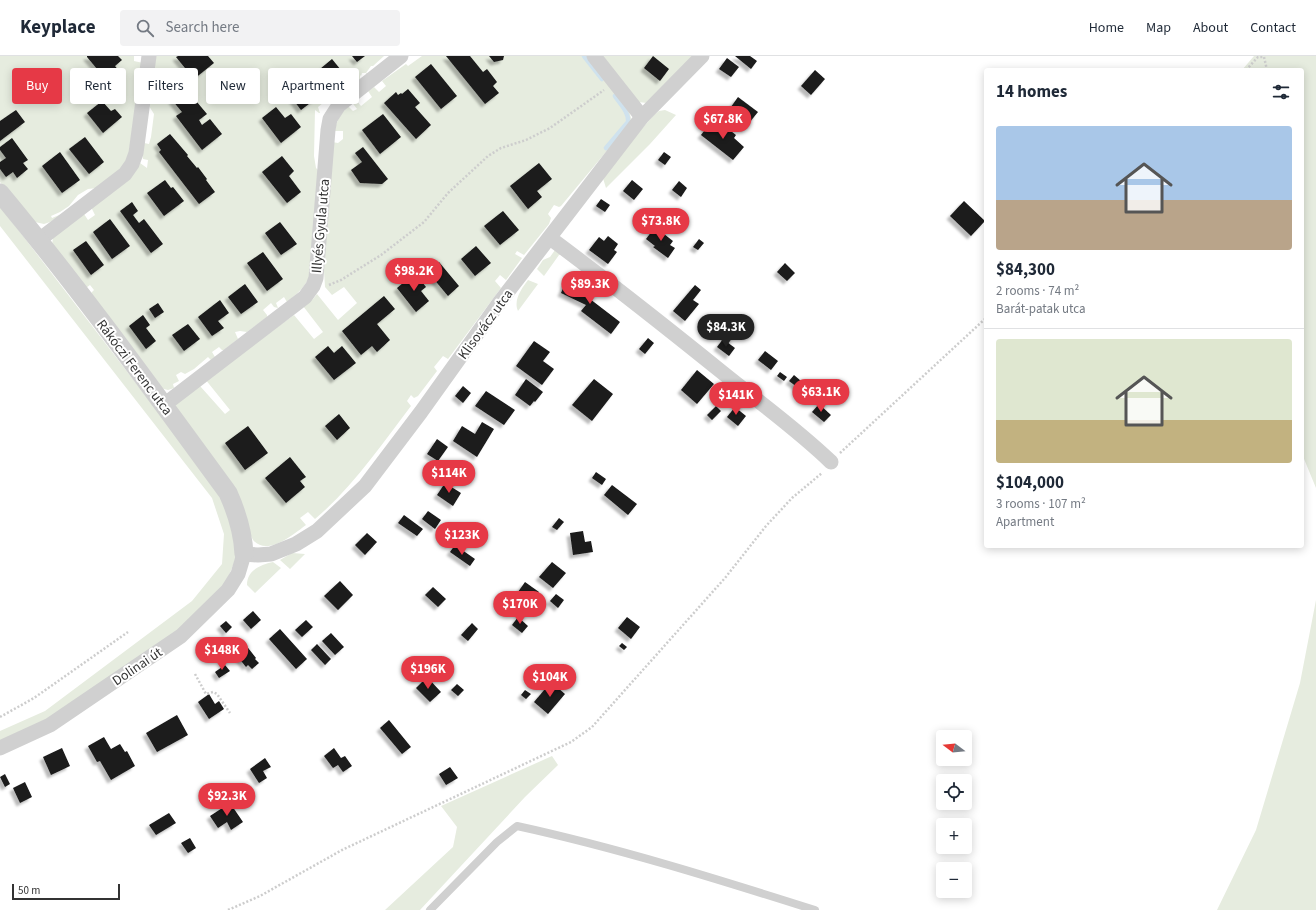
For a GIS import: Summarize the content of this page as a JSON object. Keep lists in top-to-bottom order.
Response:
{
  "streets": {
    "street": [
      "Illyés Gyula utca",
      "Klisovácz utca",
      "Rákóczi Ferenc utca",
      "Dolinai út"
    ]
  },
  "crossings": [
    ["Illyés Gyula utca", "Rákóczi Ferenc utca"],
    ["Klisovácz utca", "Rákóczi Ferenc utca"],
    ["Klisovácz utca", "Dolinai út"],
    ["Rákóczi Ferenc utca", "Dolinai út"]
  ],
  "scale_bar": "50 m",
  "north": "left",
  "page": {
    "header": "Keyplace",
    "search": "Search here",
    "nav": [
      "Home",
      "Map",
      "About",
      "Contact"
    ],
    "chip": [
      "Buy",
      "Rent",
      "Filters",
      "New",
      "Apartment"
    ],
    "heading": "14 homes",
    "price": [
      "$67.8K",
      "$73.8K",
      "$98.2K",
      "$89.3K",
      "$84.3K",
      "$63.1K",
      "$141K",
      "$114K",
      "$123K",
      "$170K",
      "$148K",
      "$196K",
      "$104K",
      "$92.3K"
    ],
    "list": [
      {
        "name": "$84,300",
        "note": "2 rooms · 74 m² · Barát-patak utca"
      },
      {
        "name": "$104,000",
        "note": "3 rooms · 107 m² · Apartment"
      }
    ],
    "map_buttons": ["+", "−"],
    "scale": "50 m"
  }
}
